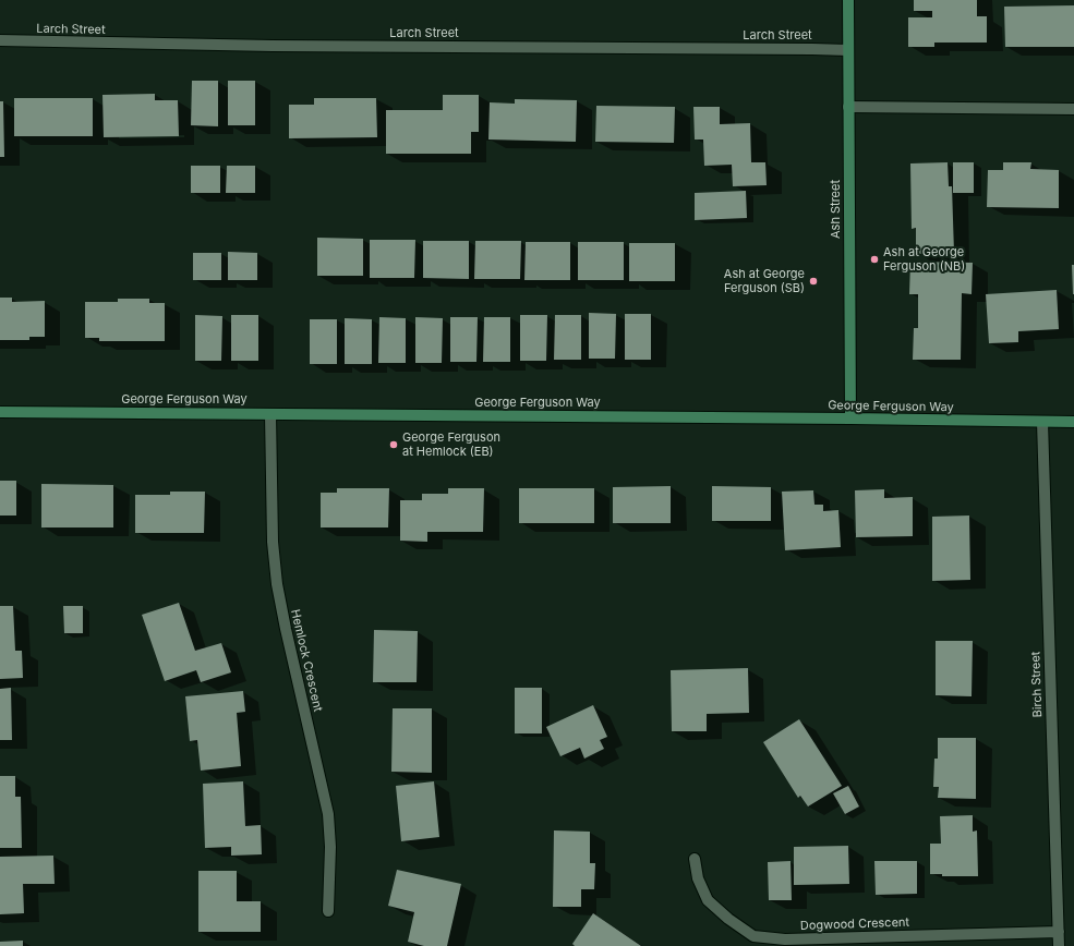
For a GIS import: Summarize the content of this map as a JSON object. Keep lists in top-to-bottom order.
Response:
{
  "streets": {
    "main road": ["Ash Street", "George Ferguson Way"],
    "street": [
      "Larch Street",
      "Hemlock Crescent",
      "Birch Street",
      "Dogwood Crescent"
    ]
  },
  "crossings": [
    ["Larch Street", "Ash Street"],
    ["Ash Street", "George Ferguson Way"],
    ["George Ferguson Way", "Hemlock Crescent"],
    ["George Ferguson Way", "Birch Street"],
    ["Birch Street", "Dogwood Crescent"]
  ],
  "places": ["Ash at George Ferguson (NB)", "Ash at George Ferguson (SB)", "George Ferguson at Hemlock (EB)"]
}
